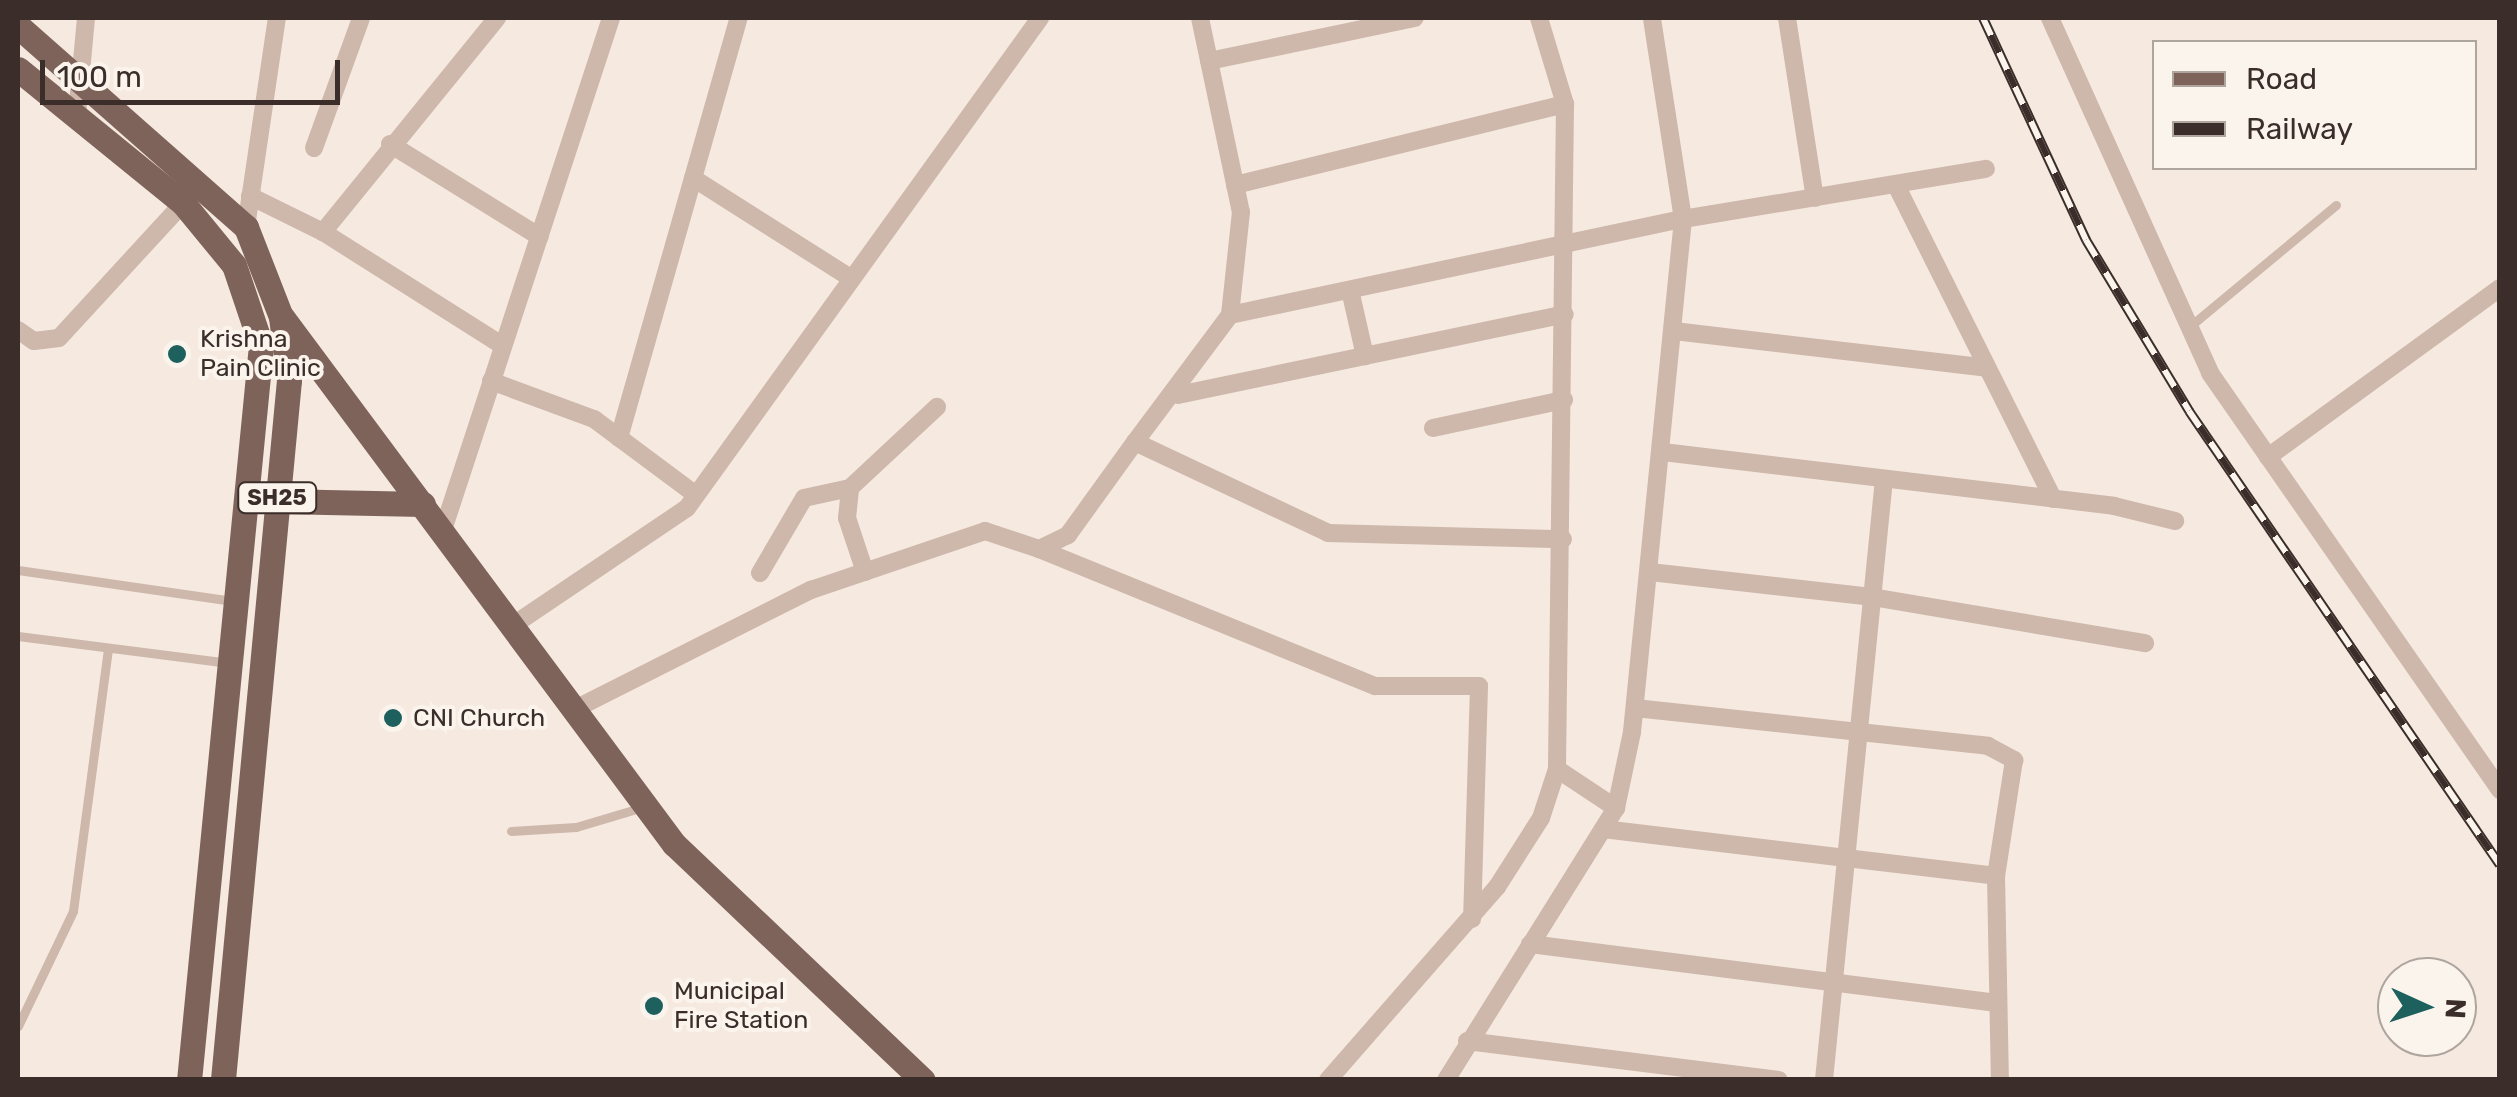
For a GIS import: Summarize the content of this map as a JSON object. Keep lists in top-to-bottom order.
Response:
{
  "streets": {
    "main road": ["SH25"]
  },
  "places": ["Krishna Pain Clinic", "CNI Church", "Municipal Fire Station"],
  "legend": ["Road", "Railway"],
  "scale_bar": "100 m",
  "north": "right"
}
